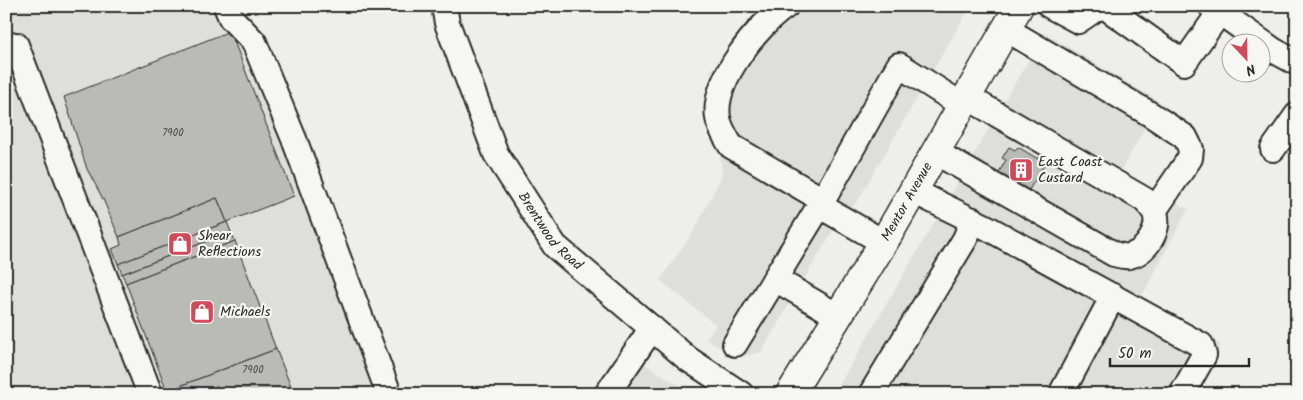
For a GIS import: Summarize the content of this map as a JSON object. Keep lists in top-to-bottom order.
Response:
{
  "streets": {
    "main road": ["Mentor Avenue"],
    "street": ["Brentwood Road"]
  },
  "places": {
    "building": ["East Coast Custard"],
    "shop": ["Shear Reflections", "Michaels"]
  },
  "house_numbers": ["7900", "7900"],
  "scale_bar": "50 m",
  "north": "bottom"
}
